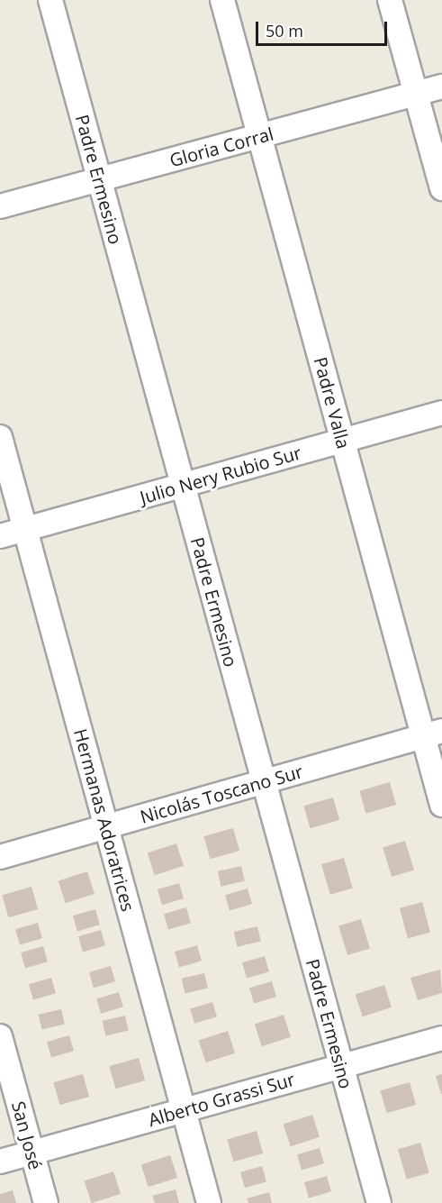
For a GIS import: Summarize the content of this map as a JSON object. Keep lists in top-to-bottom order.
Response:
{
  "streets": {
    "street": [
      "Gloria Corral",
      "Padre Ermesino",
      "Padre Valla",
      "Julio Nery Rubio Sur",
      "Nicolás Toscano Sur",
      "Hermanas Adoratrices",
      "Alberto Grassi Sur",
      "San José"
    ]
  },
  "crossings": [
    ["Gloria Corral", "Padre Ermesino"],
    ["Gloria Corral", "Padre Valla"],
    ["Padre Ermesino", "Julio Nery Rubio Sur"],
    ["Padre Ermesino", "Nicolás Toscano Sur"],
    ["Padre Ermesino", "Alberto Grassi Sur"],
    ["Padre Valla", "Julio Nery Rubio Sur"],
    ["Padre Valla", "Nicolás Toscano Sur"],
    ["Julio Nery Rubio Sur", "Hermanas Adoratrices"],
    ["Nicolás Toscano Sur", "Hermanas Adoratrices"],
    ["Hermanas Adoratrices", "Alberto Grassi Sur"],
    ["Alberto Grassi Sur", "San José"]
  ],
  "scale_bar": "50 m"
}
